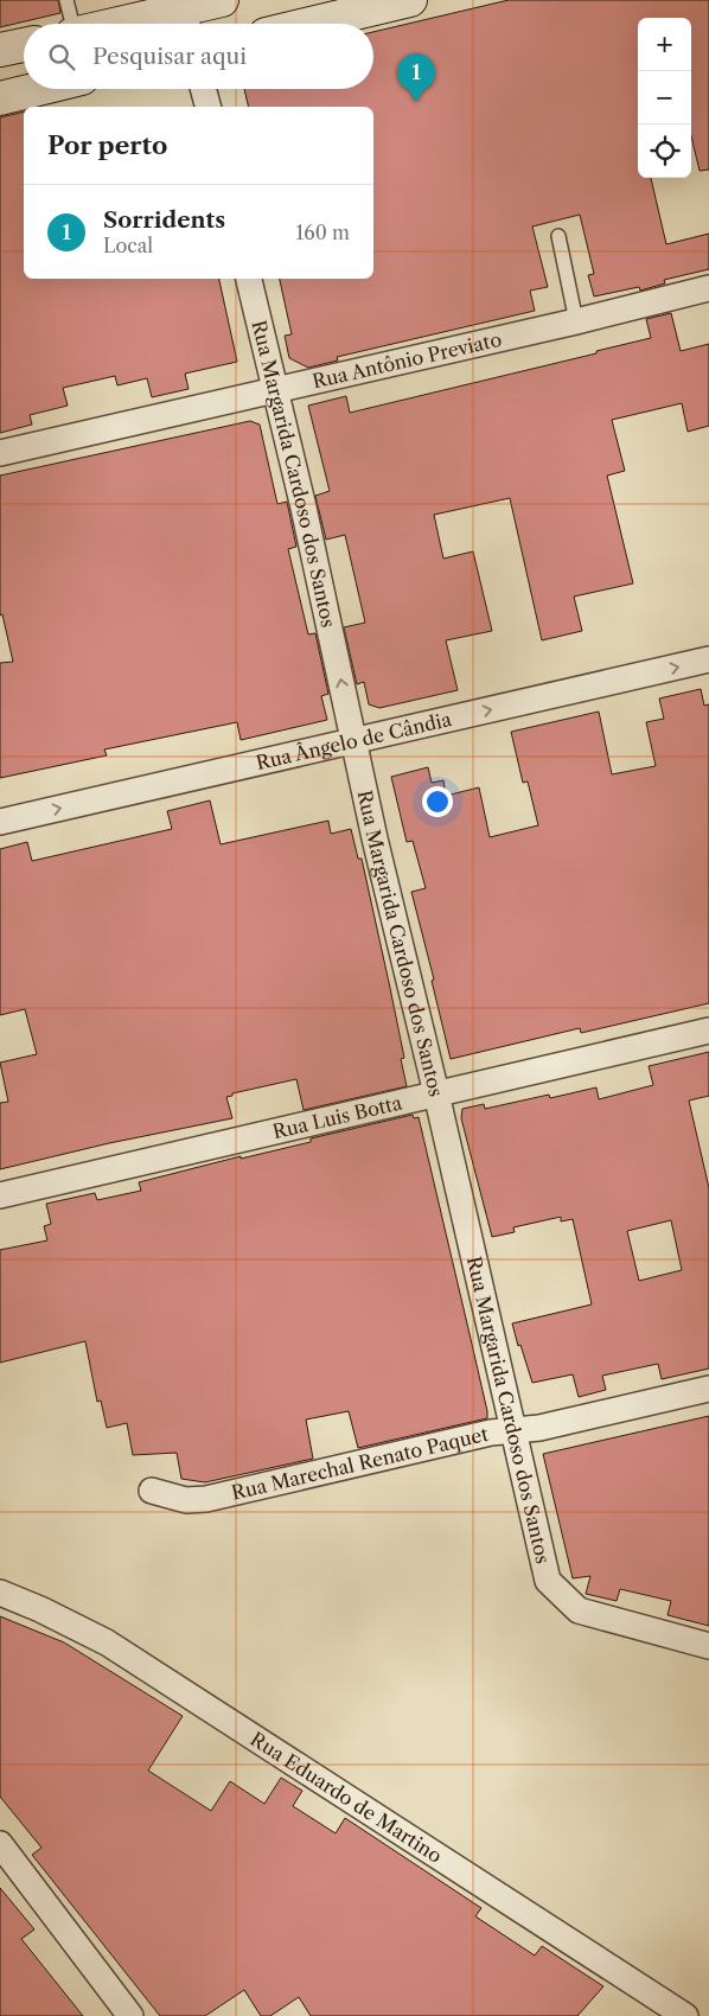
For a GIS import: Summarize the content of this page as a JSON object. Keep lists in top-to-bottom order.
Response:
{
  "streets": {
    "street": [
      "Rua Antônio Previato",
      "Rua Margarida Cardoso dos Santos",
      "Rua Ângelo de Cândia",
      "Rua Luis Botta",
      "Rua Marechal Renato Paquet",
      "Rua Eduardo de Martino"
    ]
  },
  "crossings": [
    ["Rua Antônio Previato", "Rua Margarida Cardoso dos Santos"],
    ["Rua Margarida Cardoso dos Santos", "Rua Ângelo de Cândia"],
    ["Rua Margarida Cardoso dos Santos", "Rua Luis Botta"],
    ["Rua Margarida Cardoso dos Santos", "Rua Marechal Renato Paquet"]
  ],
  "one_way": ["Rua Ângelo de Cândia"],
  "page": {
    "map_buttons": ["+", "−"],
    "search": "Pesquisar aqui",
    "pins": "1",
    "heading": "Por perto",
    "list": [
      {
        "mark": "1",
        "name": "Sorridents",
        "note": "Local",
        "value": "160 m"
      }
    ]
  }
}
